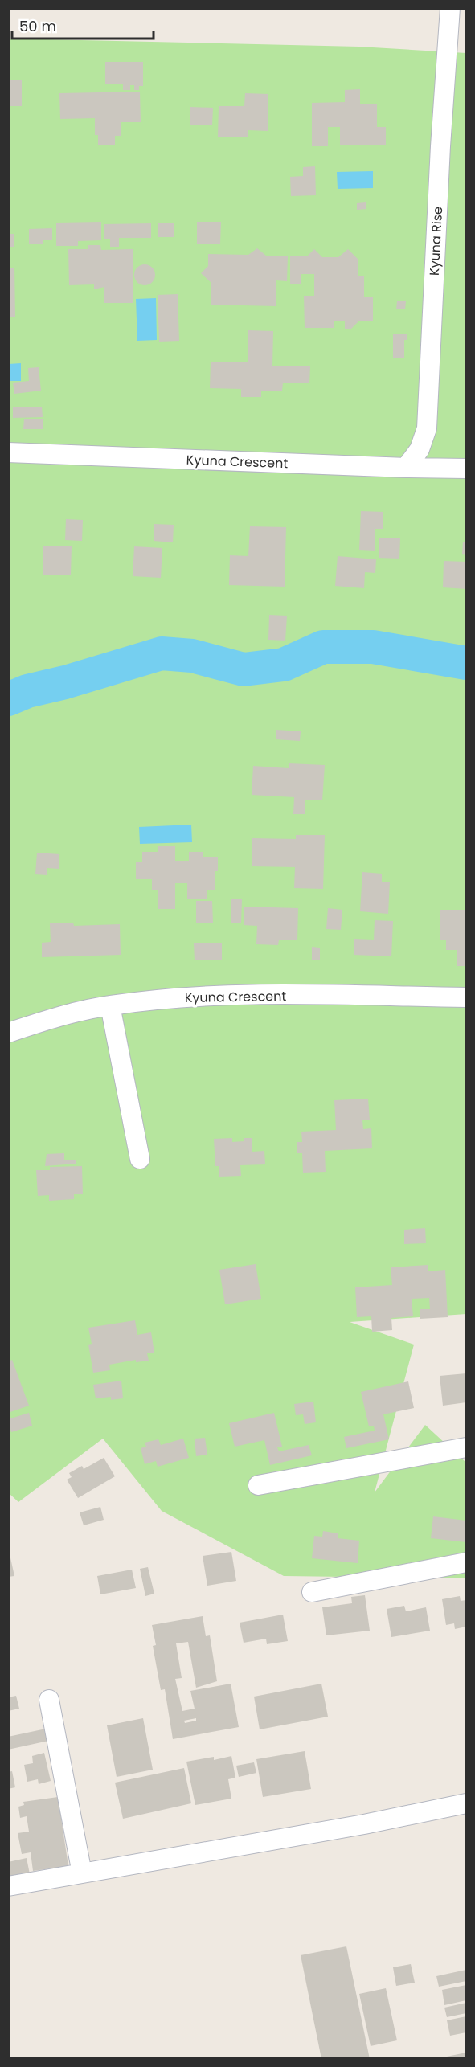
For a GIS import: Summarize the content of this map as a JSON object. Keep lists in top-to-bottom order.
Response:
{
  "streets": {
    "street": ["Kyuna Rise", "Kyuna Crescent"]
  },
  "crossings": [
    ["Kyuna Rise", "Kyuna Crescent"]
  ],
  "scale_bar": "50 m"
}
